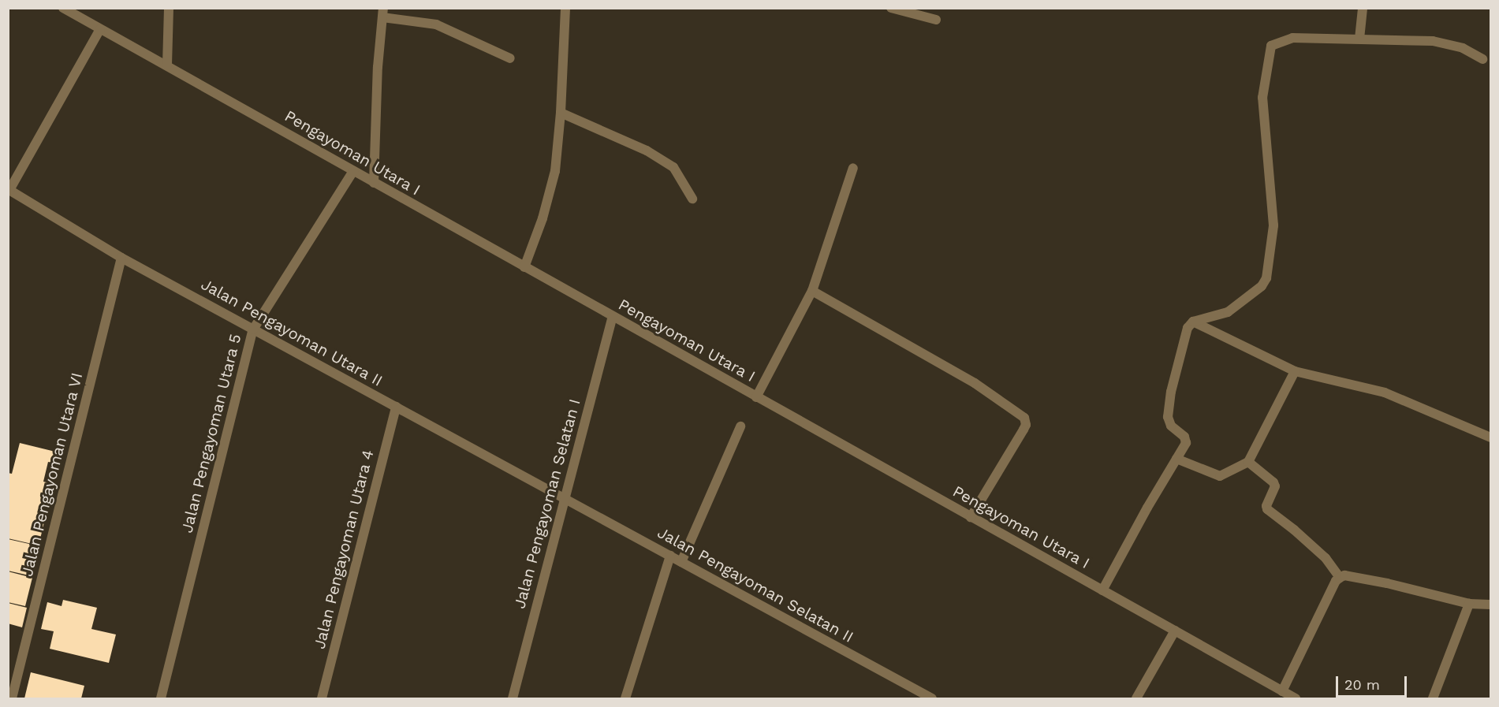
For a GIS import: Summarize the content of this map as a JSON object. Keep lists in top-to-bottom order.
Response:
{
  "streets": {
    "street": [
      "Pengayoman Utara I",
      "Jalan Pengayoman Utara II",
      "Jalan Pengayoman Utara 5",
      "Jalan Pengayoman Utara VI",
      "Jalan Pengayoman Selatan I",
      "Jalan Pengayoman Utara 4",
      "Jalan Pengayoman Selatan II"
    ]
  },
  "crossings": [
    ["Pengayoman Utara I", "Jalan Pengayoman Utara 5"],
    ["Pengayoman Utara I", "Jalan Pengayoman Selatan I"],
    ["Jalan Pengayoman Utara II", "Jalan Pengayoman Utara 5"],
    ["Jalan Pengayoman Utara II", "Jalan Pengayoman Utara VI"],
    ["Jalan Pengayoman Utara II", "Jalan Pengayoman Selatan I"],
    ["Jalan Pengayoman Utara II", "Jalan Pengayoman Utara 4"],
    ["Jalan Pengayoman Utara II", "Jalan Pengayoman Selatan II"],
    ["Jalan Pengayoman Selatan I", "Jalan Pengayoman Selatan II"]
  ],
  "scale_bar": "20 m"
}
